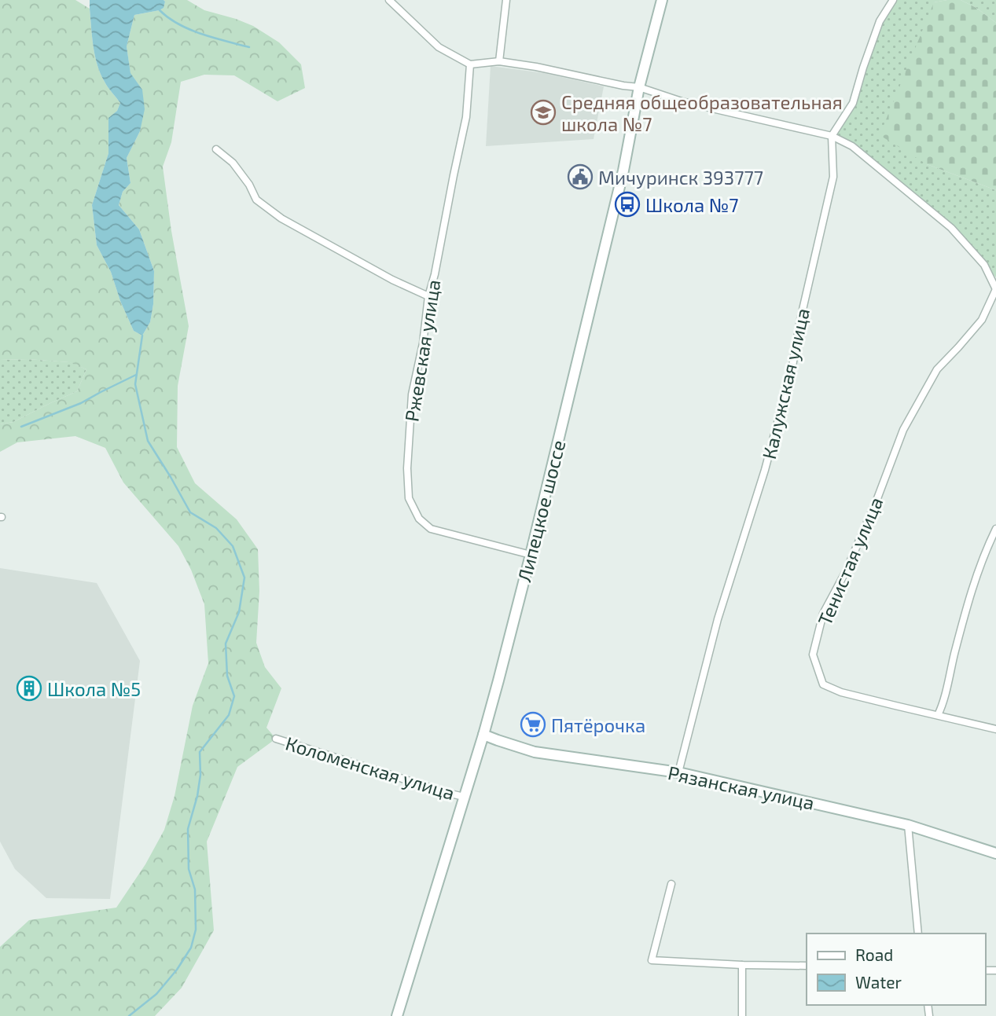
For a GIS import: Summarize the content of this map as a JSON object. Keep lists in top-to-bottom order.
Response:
{
  "streets": {
    "main road": ["Липецкое шоссе", "Рязанская улица"],
    "street": [
      "Ржевская улица",
      "Калужская улица",
      "Тенистая улица",
      "Коломенская улица"
    ]
  },
  "crossings": [
    ["Ржевская улица", "Липецкое шоссе"],
    ["Ржевская улица", "Тенистая улица"],
    ["Калужская улица", "Тенистая улица"],
    ["Калужская улица", "Рязанская улица"],
    ["Липецкое шоссе", "Тенистая улица"],
    ["Липецкое шоссе", "Коломенская улица"],
    ["Липецкое шоссе", "Рязанская улица"]
  ],
  "places": {
    "school or university": ["Средняя общеобразовательная школа №7"],
    "public building": ["Мичуринск 393777"],
    "bus stop": ["Школа №7"],
    "building": ["Школа №5"],
    "supermarket": ["Пятёрочка"]
  },
  "legend": ["Road", "Water"]
}
